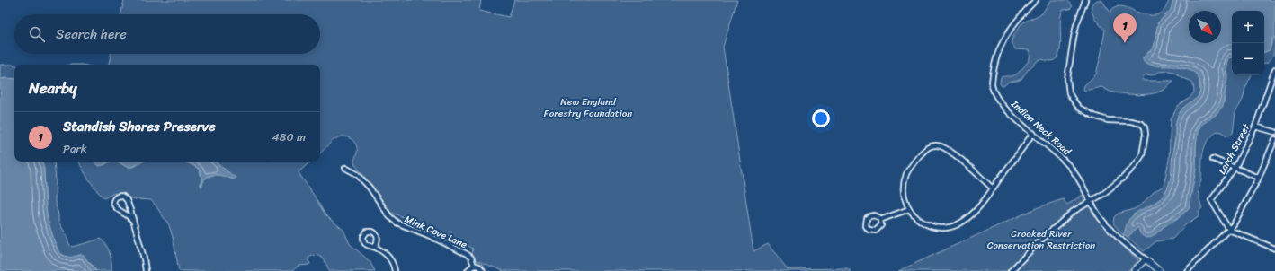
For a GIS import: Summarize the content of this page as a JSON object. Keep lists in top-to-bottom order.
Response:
{
  "streets": {
    "street": ["Indian Neck Road", "Larch Street", "Mink Cove Lane"]
  },
  "parks": ["New England Forestry Foundation", "Crooked River Conservation Restriction"],
  "north": "bottom right",
  "page": {
    "map_buttons": ["+", "−"],
    "pins": "1",
    "search": "Search here",
    "heading": "Nearby",
    "list": [
      {
        "mark": "1",
        "name": "Standish Shores Preserve",
        "note": "Park",
        "value": "480 m"
      }
    ]
  }
}
